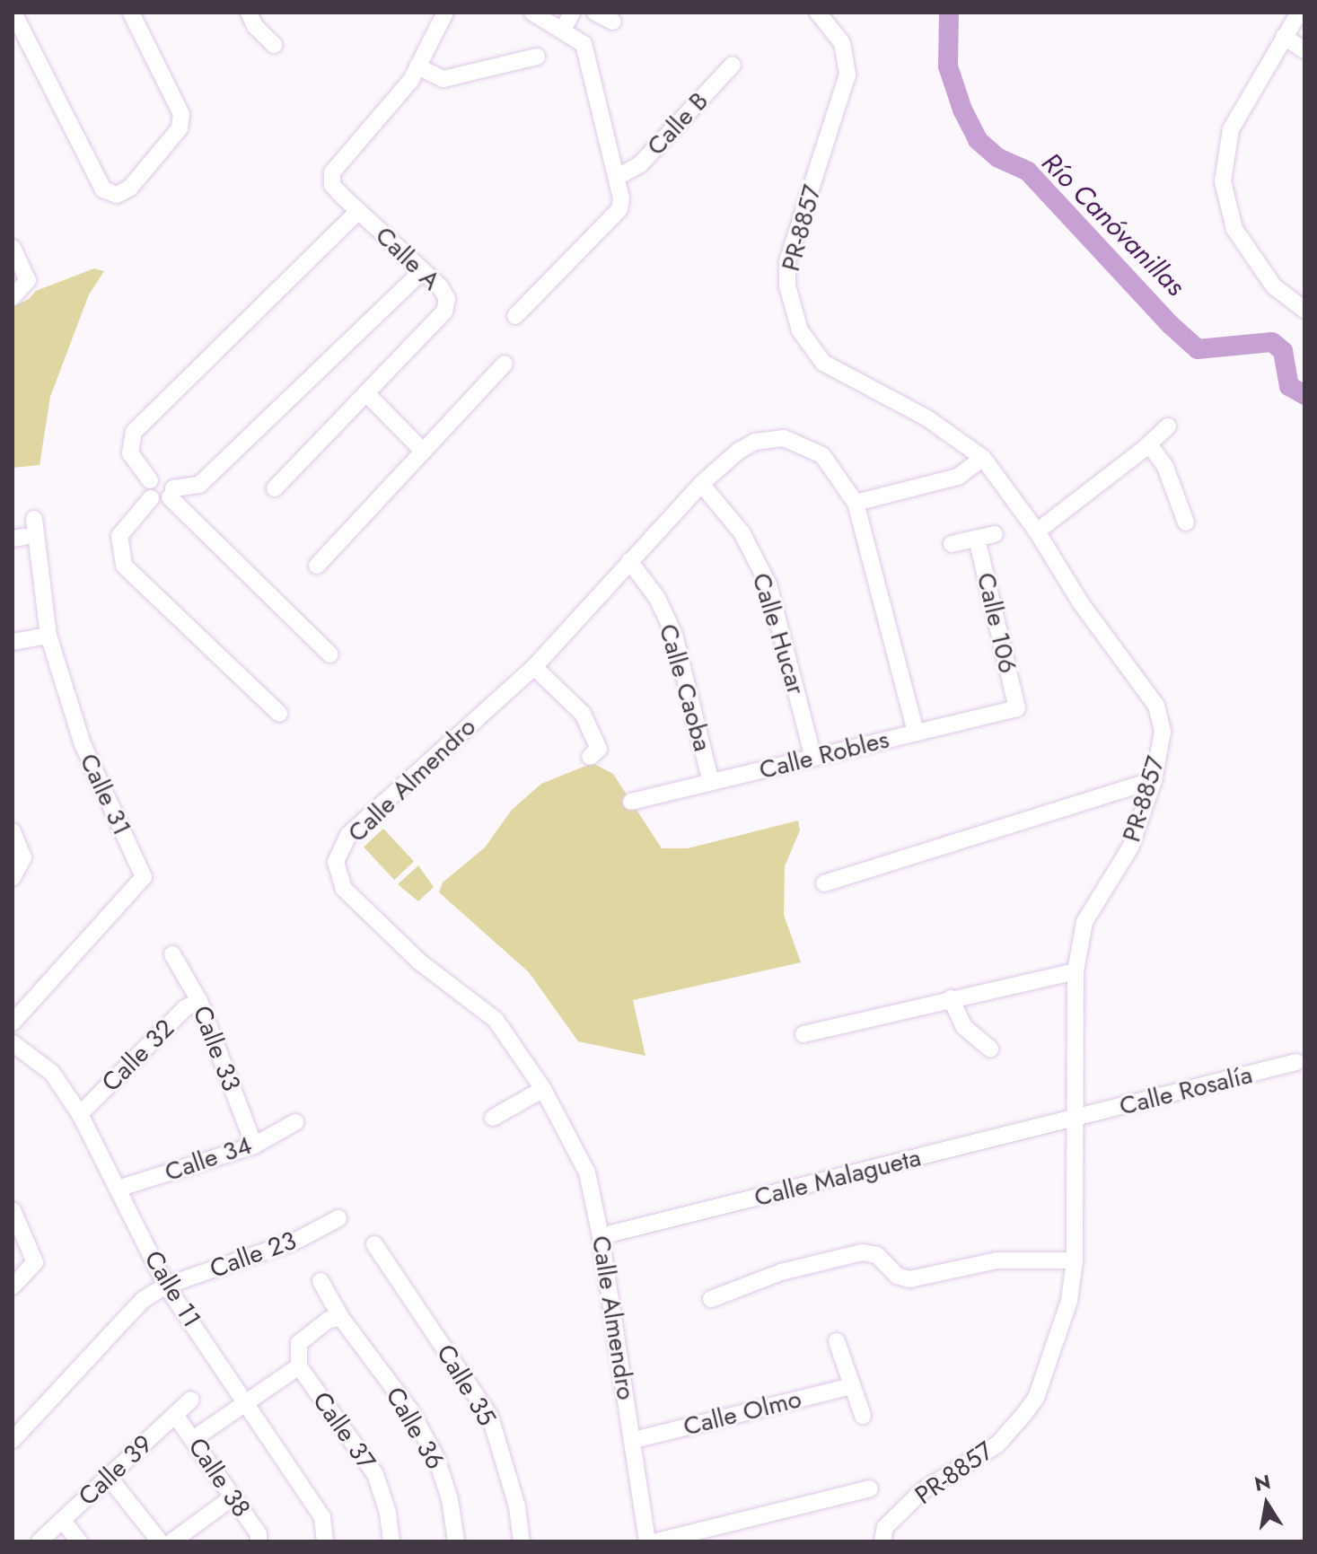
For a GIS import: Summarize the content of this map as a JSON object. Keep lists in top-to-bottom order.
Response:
{
  "streets": {
    "street": [
      "Calle B",
      "PR-8857",
      "Calle A",
      "Calle 106",
      "Calle Hucar",
      "Calle Caoba",
      "Calle Robles",
      "Calle Almendro",
      "Calle 31",
      "Calle 33",
      "Calle 32",
      "Calle Rosalía",
      "Calle 34",
      "Calle Malagueta",
      "Calle 23",
      "Calle 11",
      "Calle 35",
      "Calle Olmo",
      "Calle 36",
      "Calle 37",
      "Calle 39",
      "Calle 38"
    ]
  },
  "crossings": [
    ["PR-8857", "Calle Rosalía"],
    ["PR-8857", "Calle Malagueta"],
    ["Calle 106", "Calle Robles"],
    ["Calle Hucar", "Calle Robles"],
    ["Calle Hucar", "Calle Almendro"],
    ["Calle Caoba", "Calle Robles"],
    ["Calle Caoba", "Calle Almendro"],
    ["Calle Robles", "Calle Almendro"],
    ["Calle Almendro", "Calle Malagueta"],
    ["Calle Almendro", "Calle Olmo"],
    ["Calle 33", "Calle 32"],
    ["Calle 33", "Calle 34"],
    ["Calle 32", "Calle 11"],
    ["Calle Rosalía", "Calle Malagueta"],
    ["Calle 34", "Calle 11"],
    ["Calle 23", "Calle 11"],
    ["Calle 39", "Calle 38"]
  ],
  "water": ["Río Canóvanillas"],
  "north": "top"
}
